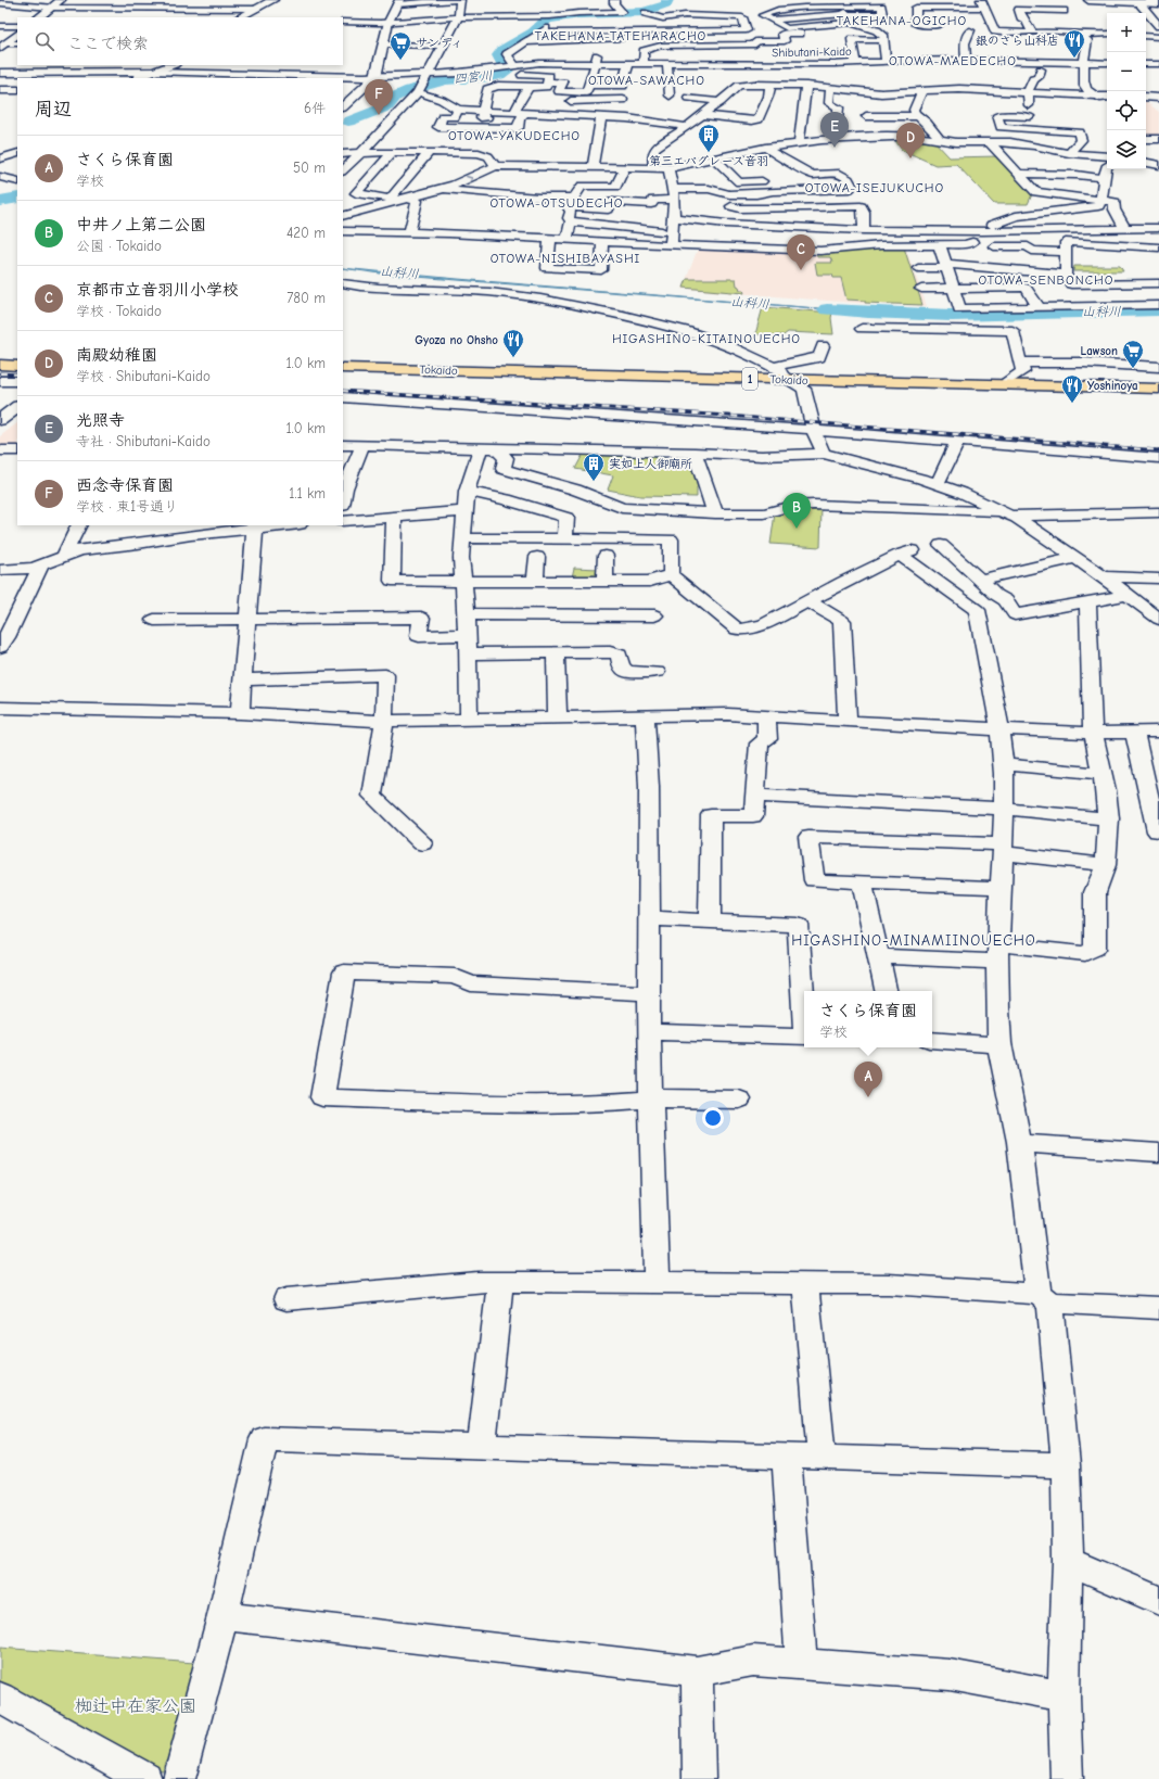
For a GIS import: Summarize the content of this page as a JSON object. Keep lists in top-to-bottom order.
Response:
{
  "streets": {
    "highway": ["Tokaido", "1"],
    "street": ["Shibutani-Kaido"]
  },
  "districts": [
    "TAKEHANA-OGICHO",
    "TAKEHANA-TATEHARACHO",
    "OTOWA-MAEDECHO",
    "OTOWA-SAWACHO",
    "OTOWA-YAKUDECHO",
    "OTOWA-ISEJUKUCHO",
    "OTOWA-OTSUDECHO",
    "OTOWA-NISHIBAYASHI",
    "OTOWA-SENBONCHO",
    "HIGASHINO-KITAINOUECHO",
    "HIGASHINO-MINAMIINOUECHO"
  ],
  "water": ["四宮川", "山科川"],
  "parks": ["椥辻中在家公園"],
  "places": {
    "restaurant": ["銀のさら山科店", "Gyoza no Ohsho", "Yoshinoya"],
    "supermarket": ["サンディ", "Lawson"],
    "building": ["第三エバグレース音羽", "実如上人御廟所"]
  },
  "page": {
    "map_buttons": ["+", "−"],
    "search": "ここで検索",
    "heading": ["周辺", "6件"],
    "pins": [
      "F",
      "E",
      "D",
      "C",
      "B",
      "A"
    ],
    "list": [
      {
        "mark": "A",
        "name": "さくら保育園",
        "note": "学校",
        "value": "50 m"
      },
      {
        "mark": "B",
        "name": "中井ノ上第二公園",
        "note": "公園 · Tokaido",
        "value": "420 m"
      },
      {
        "mark": "C",
        "name": "京都市立音羽川小学校",
        "note": "学校 · Tokaido",
        "value": "780 m"
      },
      {
        "mark": "D",
        "name": "南殿幼稚園",
        "note": "学校 · Shibutani-Kaido",
        "value": "1.0 km"
      },
      {
        "mark": "E",
        "name": "光照寺",
        "note": "寺社 · Shibutani-Kaido",
        "value": "1.0 km"
      },
      {
        "mark": "F",
        "name": "西念寺保育園",
        "note": "学校 · 東1号通り",
        "value": "1.1 km"
      }
    ],
    "popup": ["さくら保育園", "学校"]
  }
}
